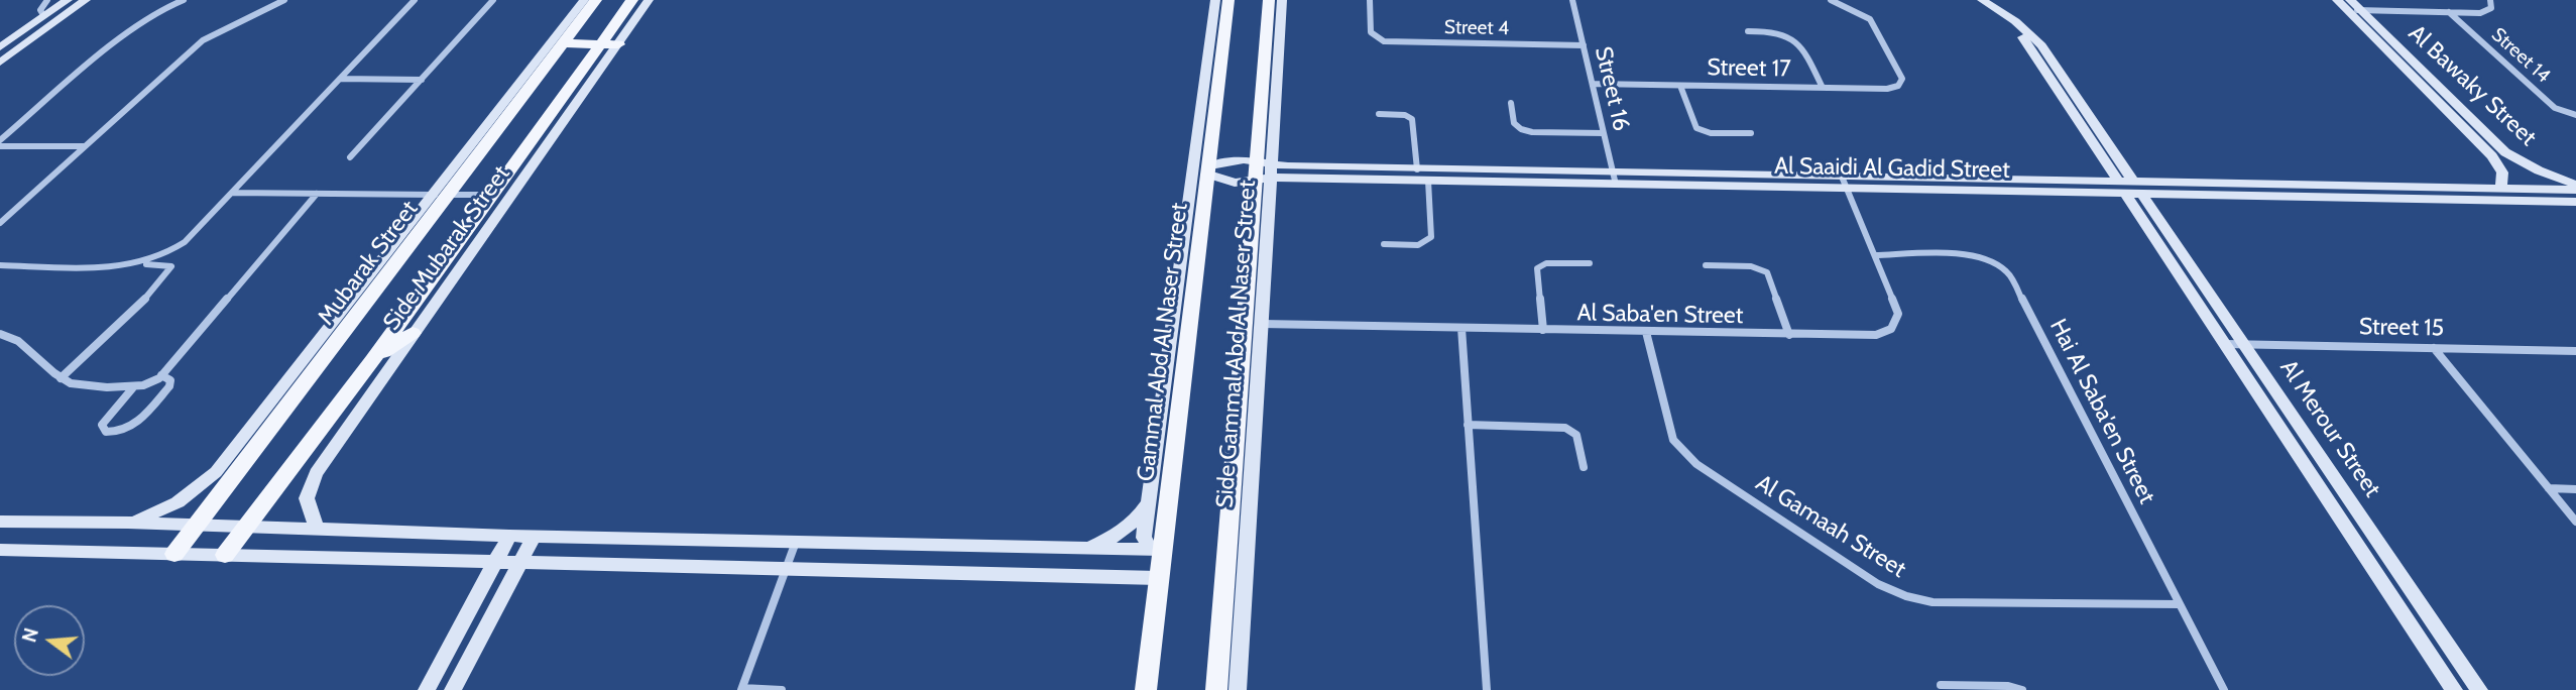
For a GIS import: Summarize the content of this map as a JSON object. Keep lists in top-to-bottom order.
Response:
{
  "streets": {
    "main road": ["Mubarak Street", "Gammal Abd Al Naser Street"],
    "street": [
      "Street 4",
      "Street 14",
      "Street 17",
      "Al Bawaky Street",
      "Street 16",
      "Al Saaidi Al Gadid Street",
      "Side Mubarak Street",
      "Al Saba'en Street",
      "Street 15",
      "Side Gammal Abd Al Naser Street",
      "Hai Al Saba'en Street",
      "Al Merour Street",
      "Al Gamaah Street"
    ]
  },
  "crossings": [
    ["Street 4", "Street 16"],
    ["Street 17", "Street 16"],
    ["Al Bawaky Street", "Al Saaidi Al Gadid Street"],
    ["Street 16", "Al Saaidi Al Gadid Street"],
    ["Al Saaidi Al Gadid Street", "Al Saba'en Street"],
    ["Al Saaidi Al Gadid Street", "Gammal Abd Al Naser Street"],
    ["Al Saaidi Al Gadid Street", "Side Gammal Abd Al Naser Street"],
    ["Al Saaidi Al Gadid Street", "Al Merour Street"],
    ["Side Mubarak Street", "Mubarak Street"],
    ["Al Saba'en Street", "Side Gammal Abd Al Naser Street"],
    ["Al Saba'en Street", "Hai Al Saba'en Street"],
    ["Al Saba'en Street", "Al Gamaah Street"],
    ["Street 15", "Al Merour Street"],
    ["Hai Al Saba'en Street", "Al Gamaah Street"]
  ],
  "north": "left"
}
